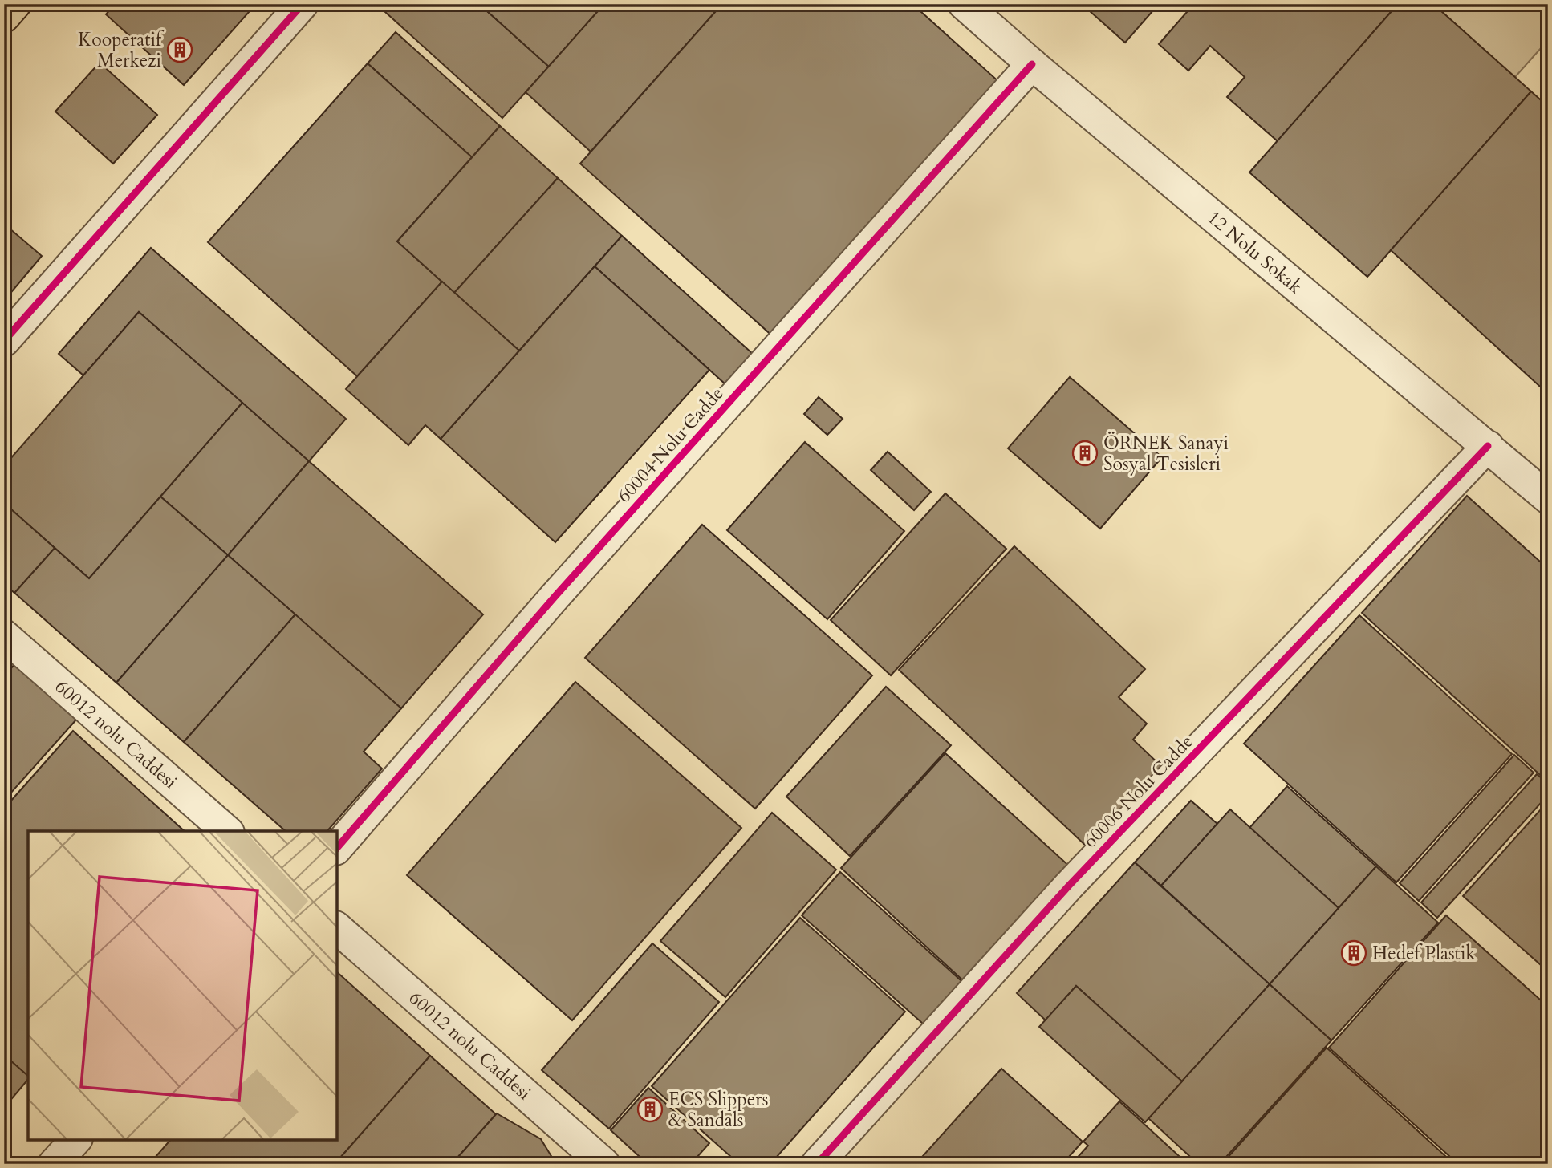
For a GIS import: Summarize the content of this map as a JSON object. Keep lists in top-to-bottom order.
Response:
{
  "streets": {
    "street": [
      "12 Nolu Sokak",
      "60004 Nolu Cadde",
      "60012 nolu Caddesi",
      "60006 Nolu Cadde"
    ]
  },
  "crossings": [
    ["12 Nolu Sokak", "60004 Nolu Cadde"],
    ["12 Nolu Sokak", "60006 Nolu Cadde"]
  ],
  "places": {
    "building": [
      "Kooperatif Merkezi",
      "ÖRNEK Sanayi Sosyal Tesisleri",
      "Hedef Plastik",
      "ECS Slippers & Sandals"
    ]
  }
}
